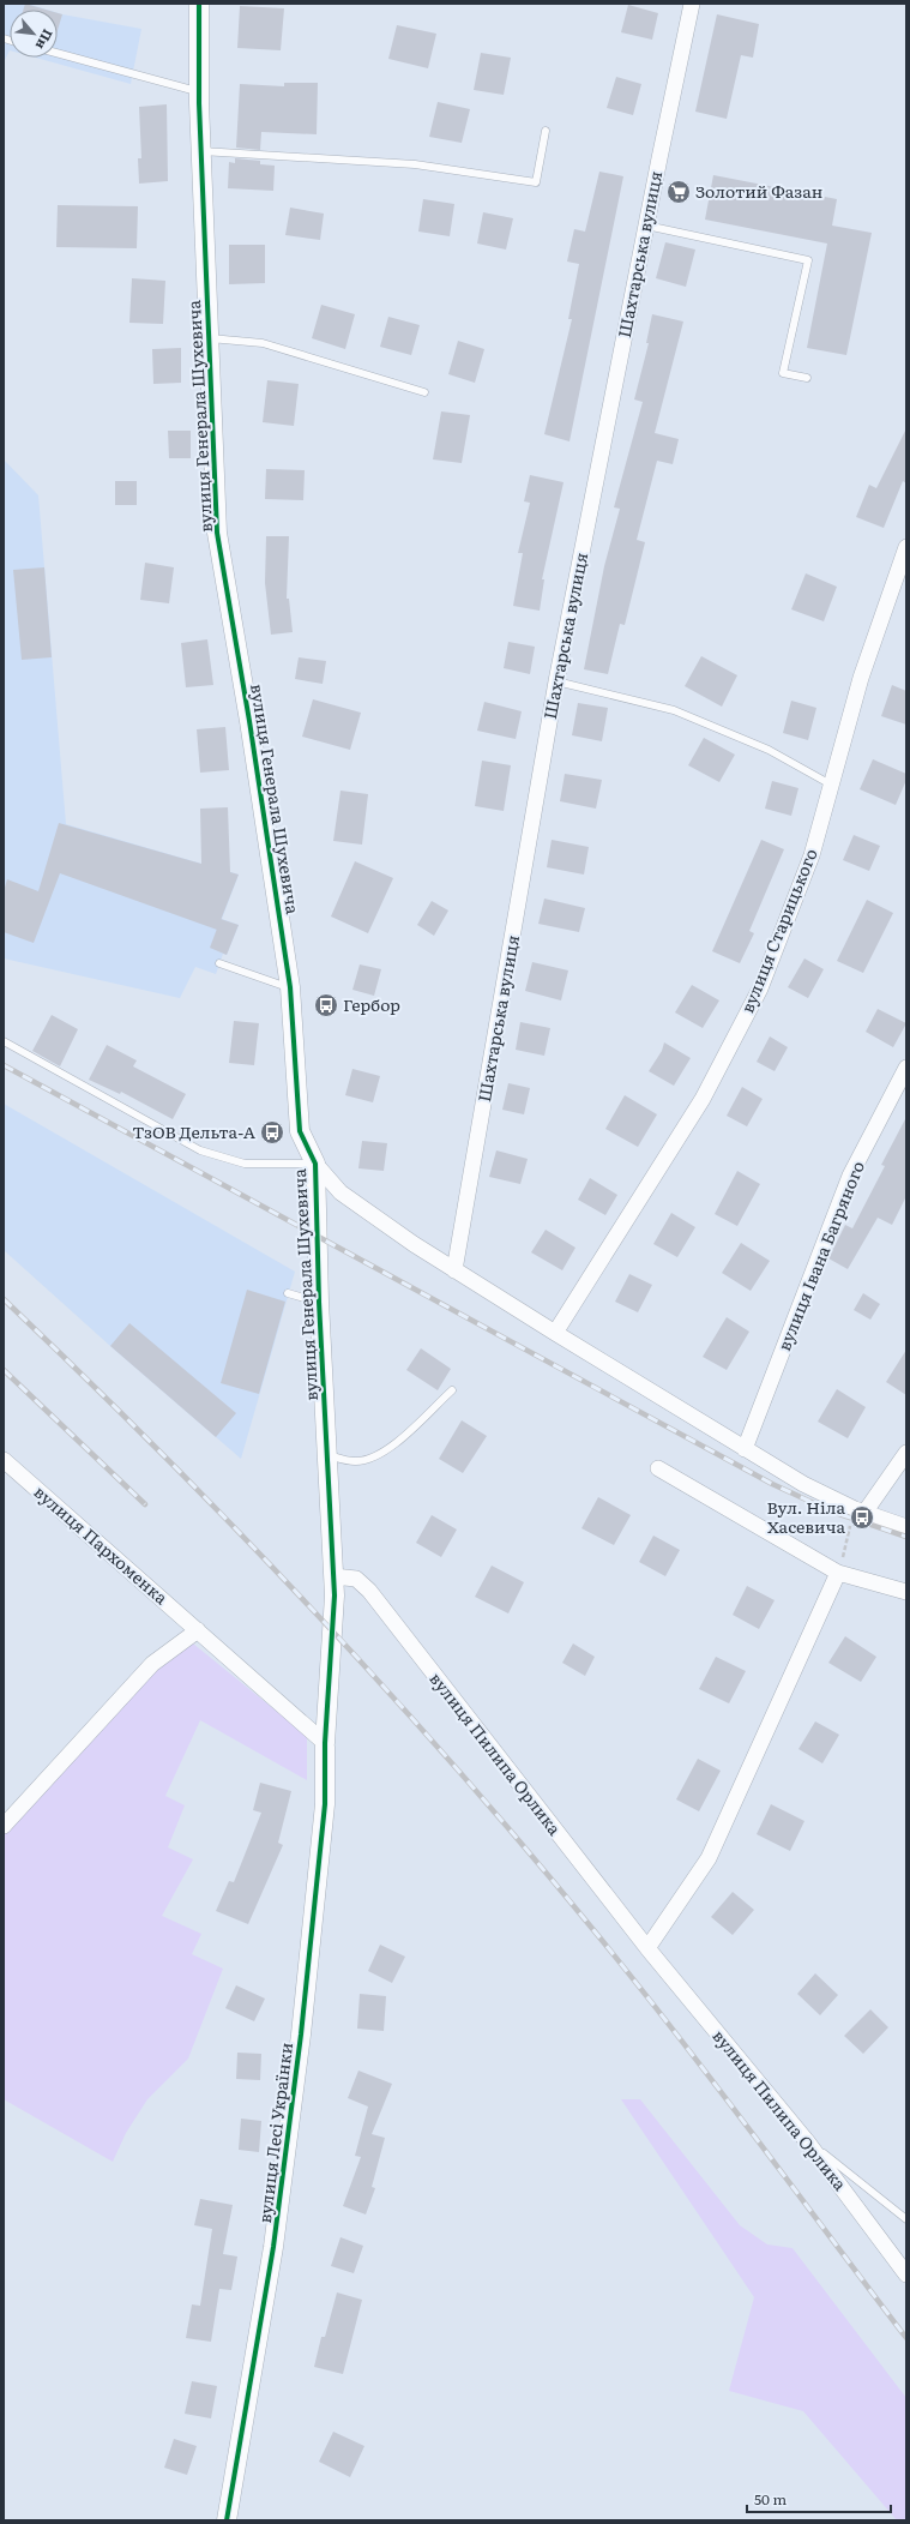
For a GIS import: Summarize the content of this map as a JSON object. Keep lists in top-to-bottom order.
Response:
{
  "streets": {
    "street": [
      "Шахтарська вулиця",
      "вулиця Генерала Шухевича",
      "вулиця Старицького",
      "вулиця Івана Багряного",
      "вулиця Пархоменка",
      "вулиця Пилипа Орлика",
      "вулиця Лесі Українки"
    ]
  },
  "crossings": [
    ["вулиця Генерала Шухевича", "вулиця Пилипа Орлика"],
    ["вулиця Генерала Шухевича", "вулиця Лесі Українки"],
    ["вулиця Пархоменка", "вулиця Лесі Українки"],
    ["вулиця Пилипа Орлика", "вулиця Лесі Українки"]
  ],
  "places": {
    "supermarket": ["Золотий Фазан"],
    "bus stop": ["Гербор", "ТзОВ Дельта-А", "Вул. Ніла Хасевича"]
  },
  "scale_bar": "50 m",
  "north": "bottom right"
}
